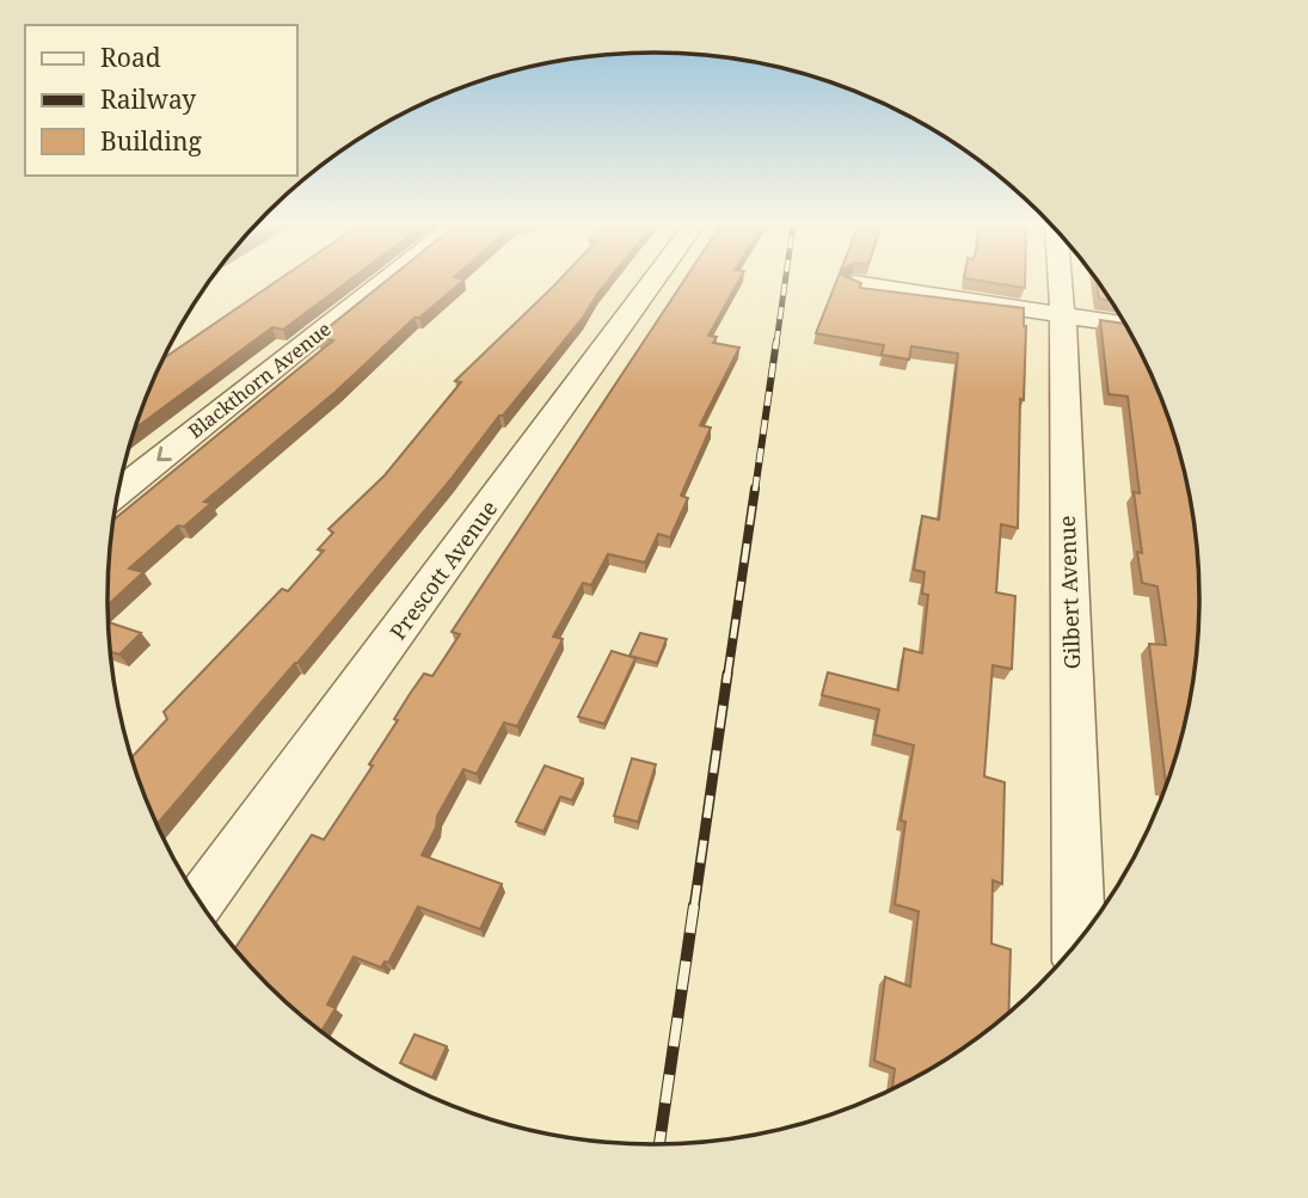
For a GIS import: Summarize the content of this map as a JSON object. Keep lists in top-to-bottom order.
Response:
{
  "streets": {
    "street": ["Blackthorn Avenue", "Prescott Avenue", "Gilbert Avenue"]
  },
  "one_way": ["Blackthorn Avenue"],
  "legend": ["Road", "Railway", "Building"]
}
